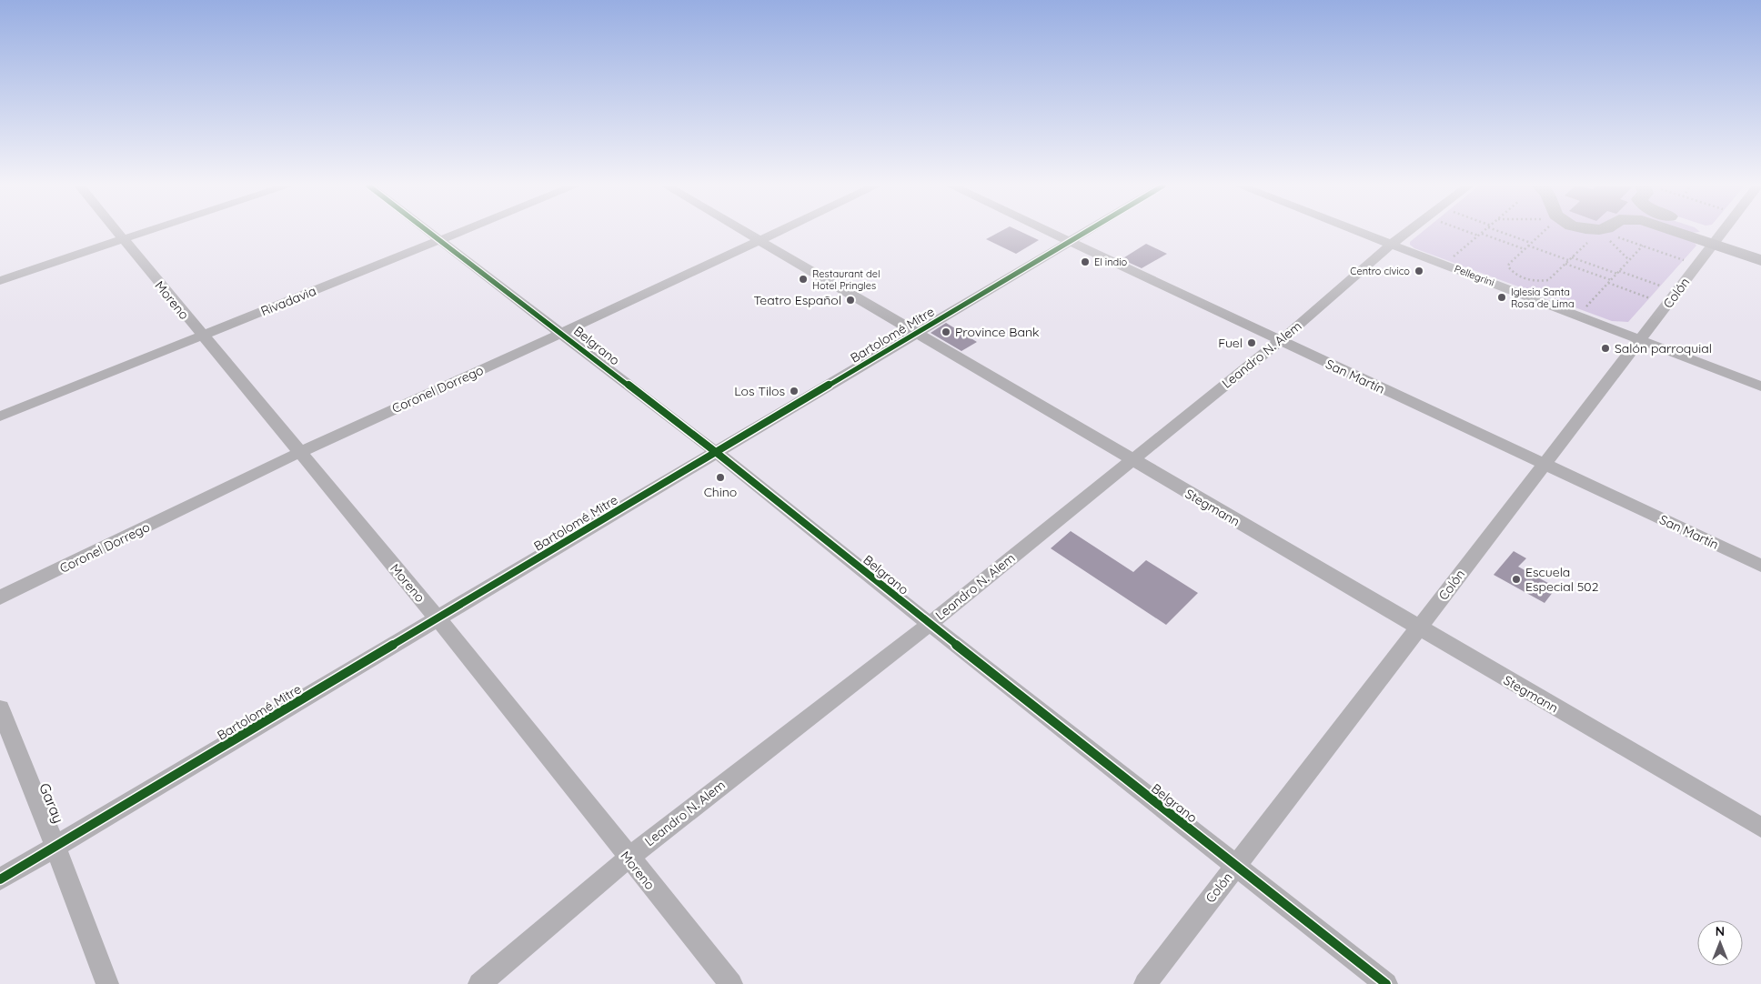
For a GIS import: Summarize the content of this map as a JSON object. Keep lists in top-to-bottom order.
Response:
{
  "streets": {
    "street": [
      "Pellegrini",
      "Colón",
      "Moreno",
      "Rivadavia",
      "Bartolomé Mitre",
      "Belgrano",
      "Leandro N. Alem",
      "San Martín",
      "Coronel Dorrego",
      "Stegmann",
      "Garay"
    ]
  },
  "crossings": [
    ["Pellegrini", "Colón"],
    ["Pellegrini", "Leandro N. Alem"],
    ["Colón", "Belgrano"],
    ["Colón", "San Martín"],
    ["Colón", "Stegmann"],
    ["Moreno", "Rivadavia"],
    ["Moreno", "Bartolomé Mitre"],
    ["Moreno", "Leandro N. Alem"],
    ["Moreno", "Coronel Dorrego"],
    ["Rivadavia", "Belgrano"],
    ["Bartolomé Mitre", "Belgrano"],
    ["Bartolomé Mitre", "San Martín"],
    ["Bartolomé Mitre", "Stegmann"],
    ["Bartolomé Mitre", "Garay"],
    ["Belgrano", "Leandro N. Alem"],
    ["Belgrano", "Coronel Dorrego"],
    ["Leandro N. Alem", "San Martín"],
    ["Leandro N. Alem", "Stegmann"],
    ["Coronel Dorrego", "Stegmann"]
  ],
  "places": [
    "El indio",
    "Centro cívico",
    "Restaurant del Hotel Pringles",
    "Iglesia Santa Rosa de Lima",
    "Teatro Español",
    "Province Bank",
    "Fuel",
    "Salón parroquial",
    "Los Tilos",
    "Chino",
    "Escuela Especial 502"
  ],
  "north": "top"
}
